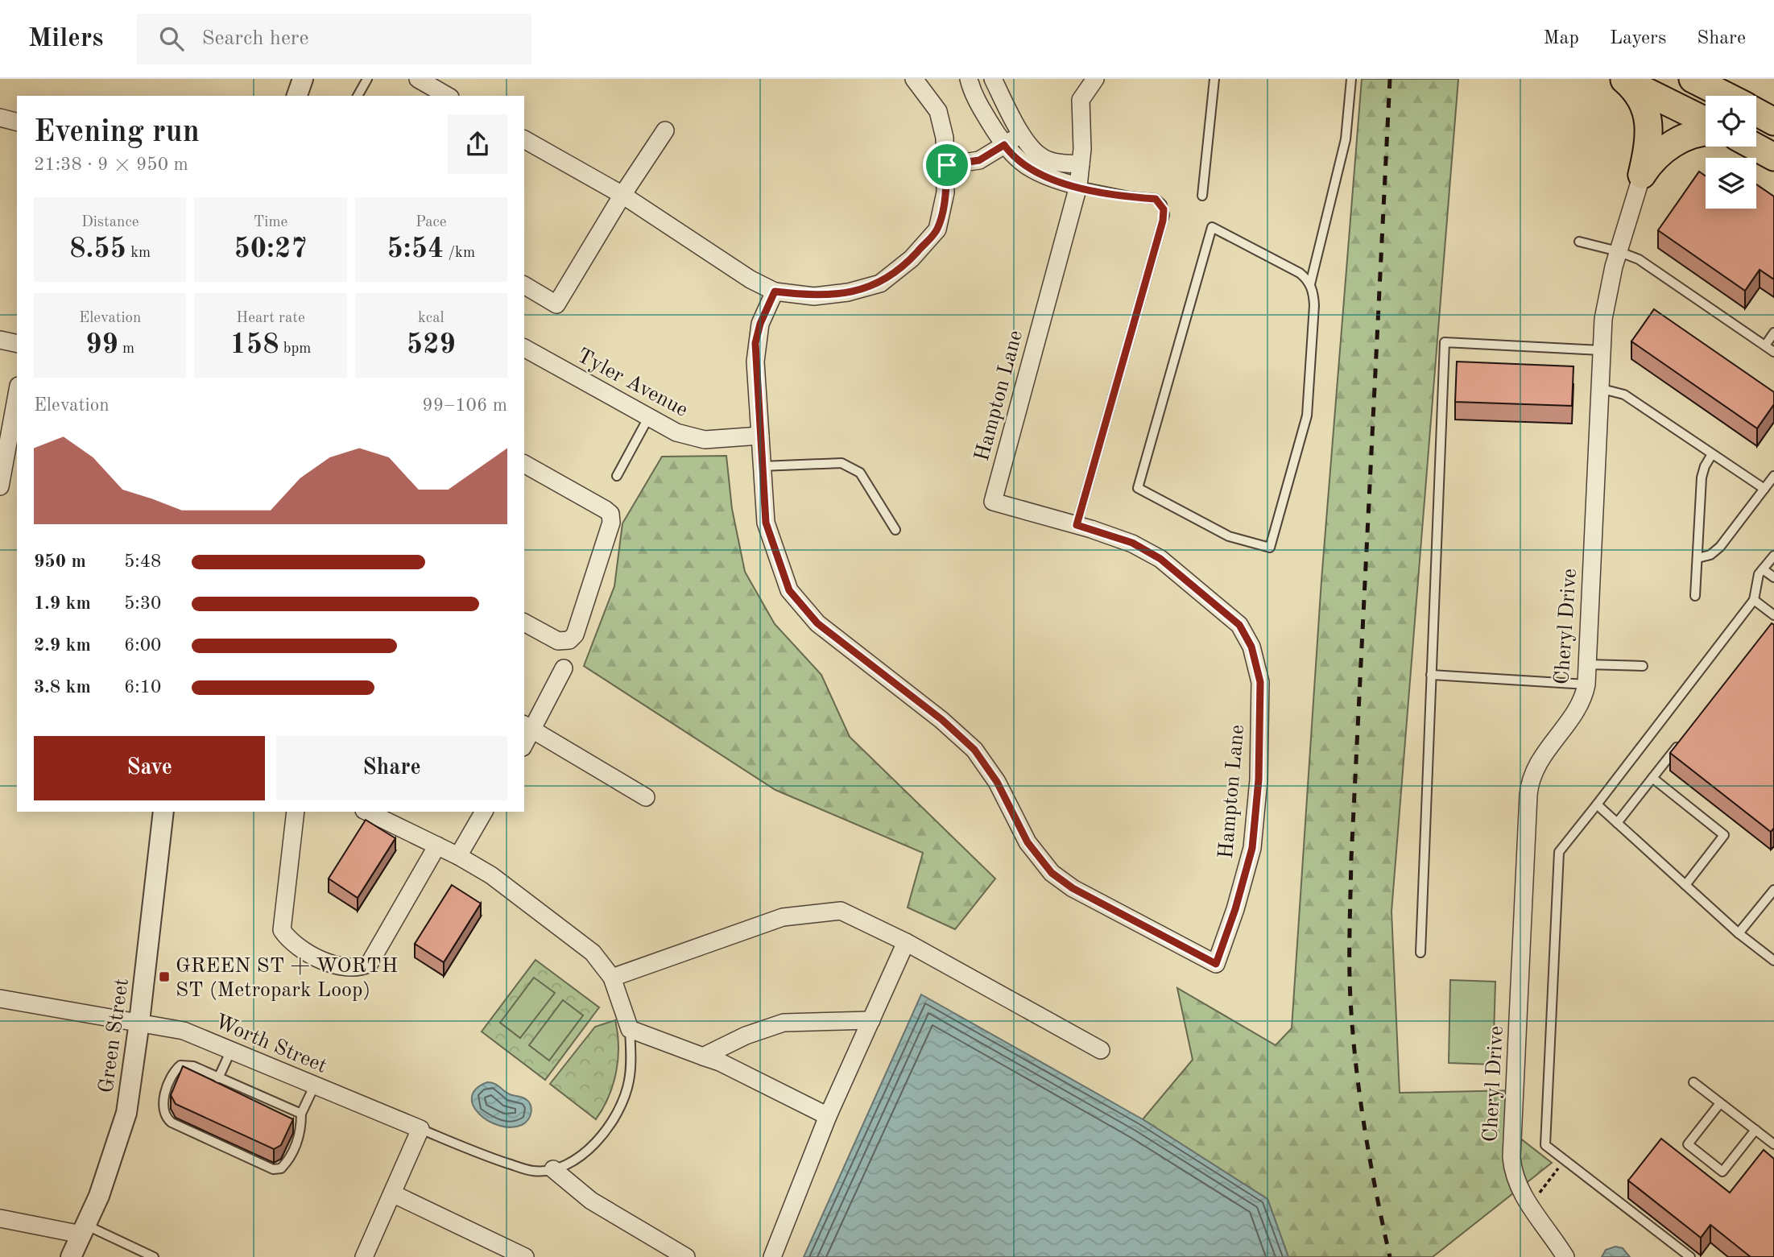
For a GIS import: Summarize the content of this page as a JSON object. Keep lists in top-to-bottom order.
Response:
{
  "streets": {
    "street": [
      "Tyler Avenue",
      "Hampton Lane",
      "Cheryl Drive",
      "Green Street",
      "Worth Street"
    ]
  },
  "crossings": [
    ["Tyler Avenue", "Hampton Lane"],
    ["Green Street", "Worth Street"]
  ],
  "places": {
    "transit": ["GREEN ST + WORTH ST (Metropark Loop)"]
  },
  "page": {
    "header": "Milers",
    "search": "Search here",
    "nav": ["Map", "Layers", "Share"],
    "heading": ["Evening run", "21:38 · 9 × 950 m"],
    "stats": [
      ["Distance", "8.55 km"],
      ["Time", "50:27"],
      ["Pace", "5:54 /km"],
      ["Elevation", "99 m"],
      ["Heart rate", "158 bpm"],
      ["kcal", "529"]
    ],
    "chart": ["Elevation", "99–106 m"],
    "list": [
      {
        "name": "950 m",
        "note": "5:48"
      },
      {
        "name": "1.9 km",
        "note": "5:30"
      },
      {
        "name": "2.9 km",
        "note": "6:00"
      },
      {
        "name": "3.8 km",
        "note": "6:10"
      }
    ],
    "buttons": ["Save", "Share"]
  }
}
